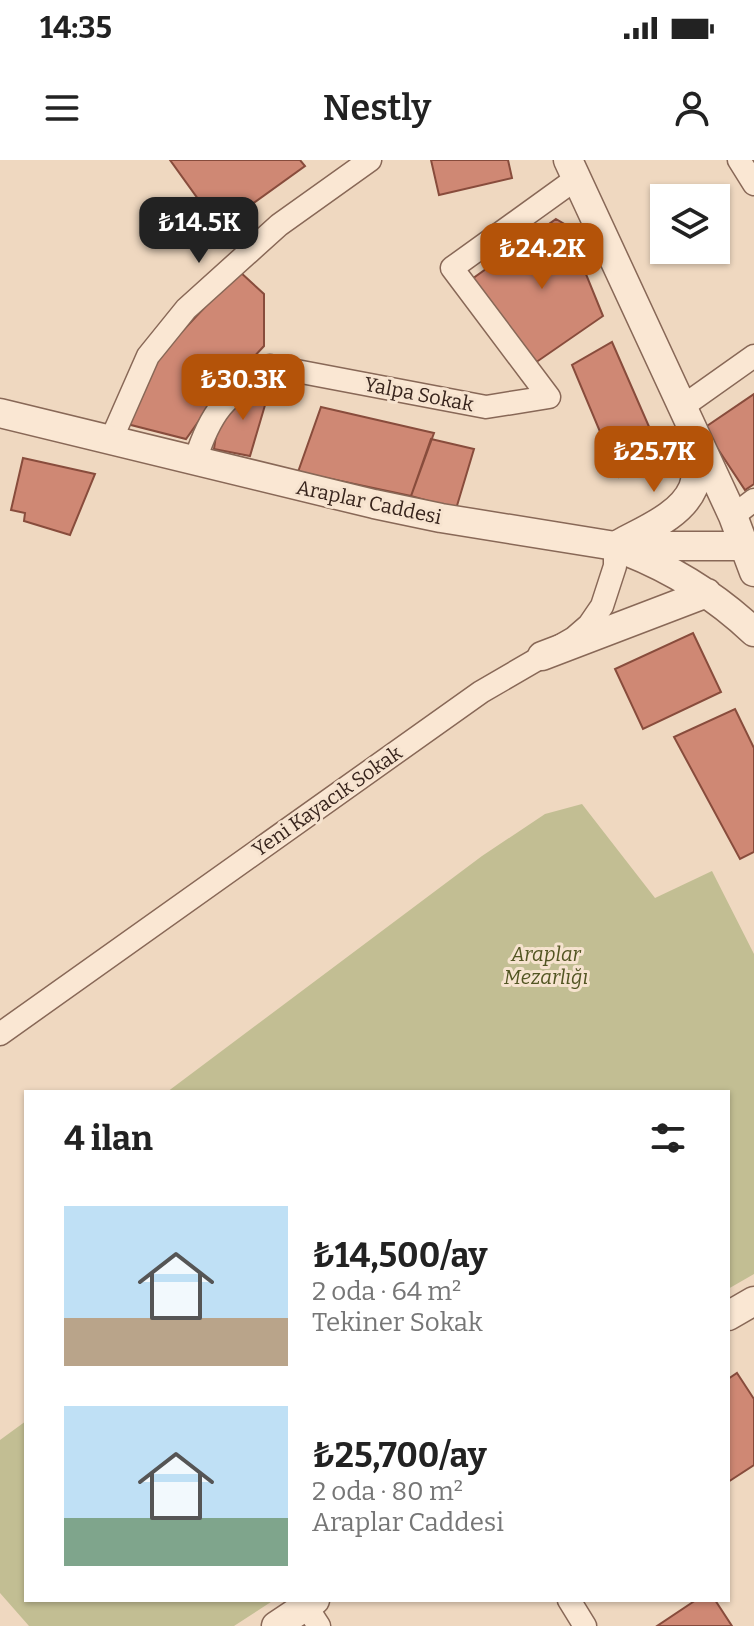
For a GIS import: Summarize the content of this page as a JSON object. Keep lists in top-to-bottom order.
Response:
{
  "streets": {
    "street": ["Yalpa Sokak", "Araplar Caddesi", "Yeni Kayacık Sokak"]
  },
  "crossings": [
    ["Yalpa Sokak", "Araplar Caddesi"],
    ["Araplar Caddesi", "Yeni Kayacık Sokak"]
  ],
  "parks": ["Araplar Mezarlığı"],
  "page": {
    "status": "14:35",
    "header": "Nestly",
    "price": [
      "₺14.5K",
      "₺24.2K",
      "₺30.3K",
      "₺25.7K"
    ],
    "heading": "4 ilan",
    "list": [
      {
        "name": "₺14,500/ay",
        "note": "2 oda · 64 m² · Tekiner Sokak"
      },
      {
        "name": "₺25,700/ay",
        "note": "2 oda · 80 m² · Araplar Caddesi"
      }
    ]
  }
}
